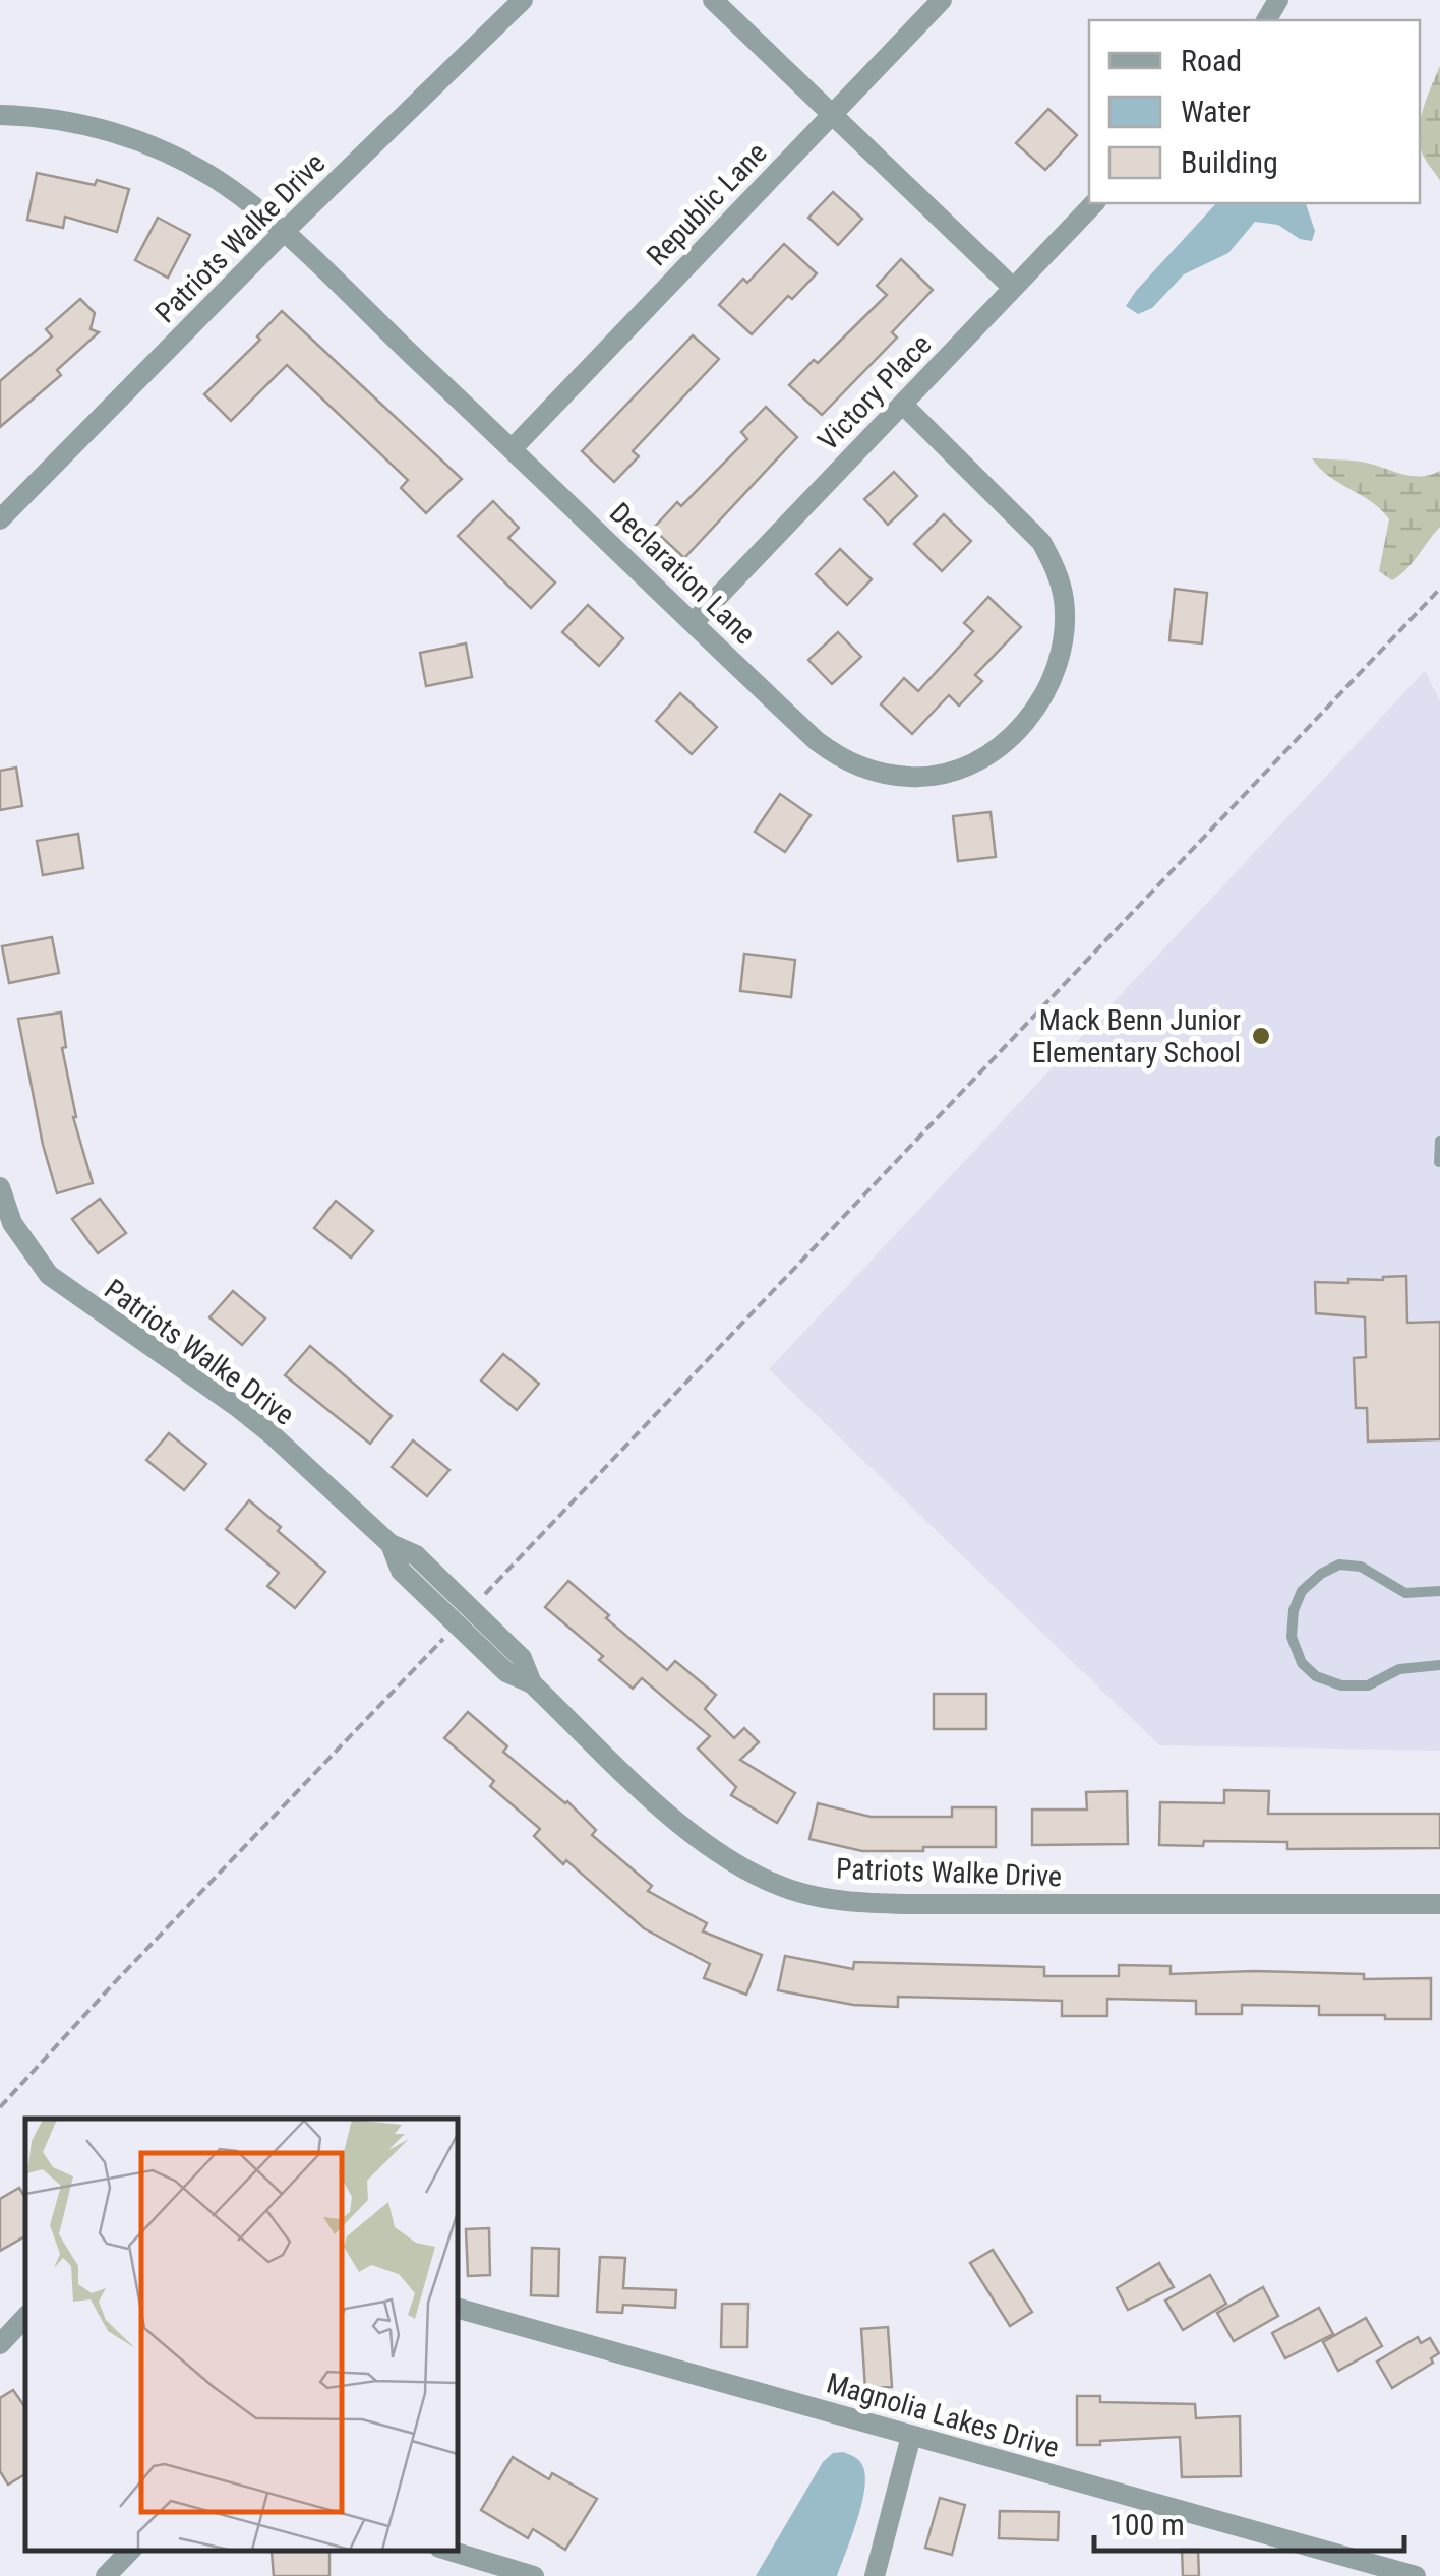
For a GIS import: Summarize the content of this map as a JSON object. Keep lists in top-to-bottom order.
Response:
{
  "streets": {
    "street": [
      "Republic Lane",
      "Patriots Walke Drive",
      "Victory Place",
      "Declaration Lane",
      "Magnolia Lakes Drive"
    ]
  },
  "crossings": [
    ["Republic Lane", "Declaration Lane"],
    ["Patriots Walke Drive", "Declaration Lane"],
    ["Victory Place", "Declaration Lane"]
  ],
  "places": ["Mack Benn Junior Elementary School"],
  "legend": ["Road", "Water", "Building"],
  "scale_bar": "100 m"
}
